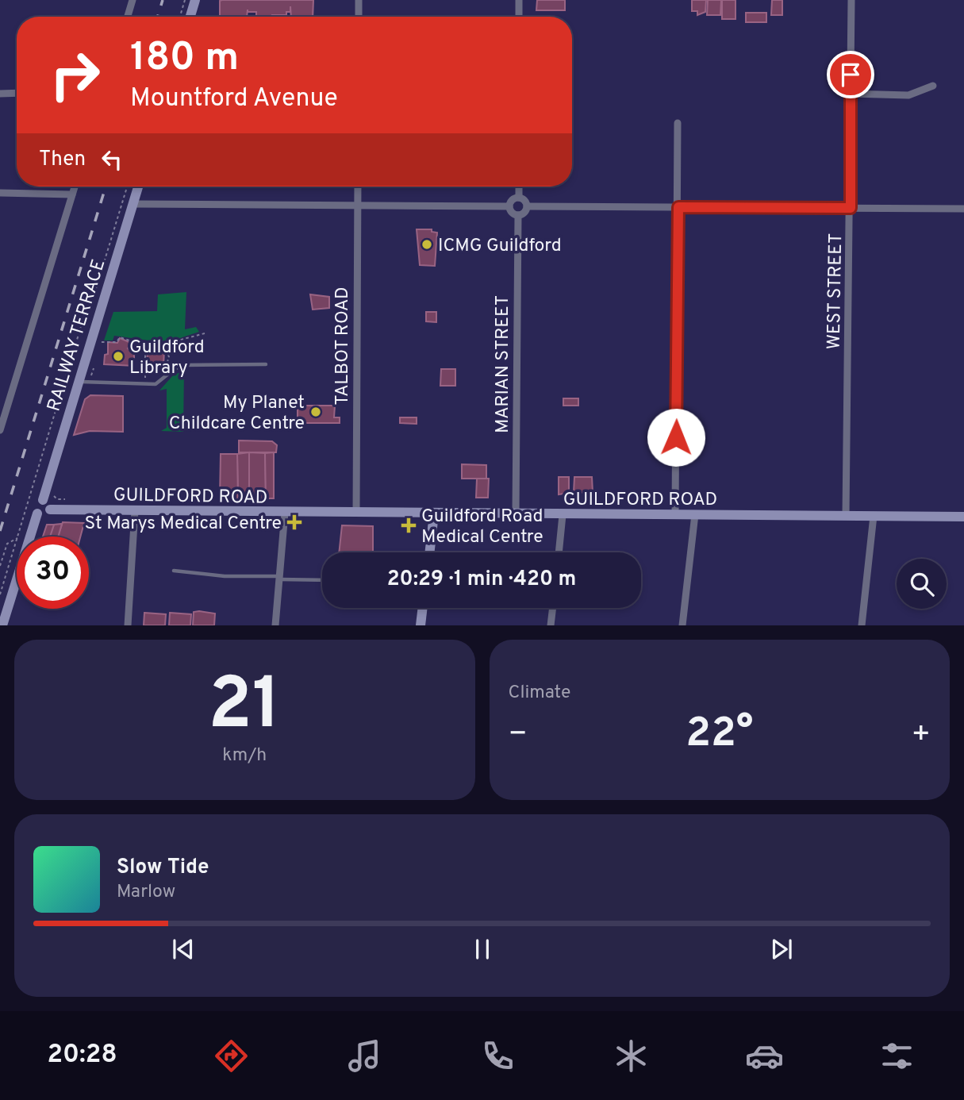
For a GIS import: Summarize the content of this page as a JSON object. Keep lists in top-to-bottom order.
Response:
{
  "streets": {
    "street": [
      "WEST STREET",
      "RAILWAY TERRACE",
      "TALBOT ROAD",
      "MARIAN STREET",
      "GUILDFORD ROAD"
    ]
  },
  "crossings": [
    ["WEST STREET", "GUILDFORD ROAD"],
    ["RAILWAY TERRACE", "GUILDFORD ROAD"],
    ["TALBOT ROAD", "GUILDFORD ROAD"],
    ["MARIAN STREET", "GUILDFORD ROAD"]
  ],
  "places": {
    "other": ["ICMG Guildford", "Guildford Library", "My Planet Childcare Centre"],
    "health": ["St Marys Medical Centre", "Guildford Road Medical Centre"]
  },
  "page": {
    "turn": ["180 m", "Mountford Avenue"],
    "then": "Then",
    "limit": "30",
    "trip": "20:29 · 1 min · 420 m",
    "tile": [
      ["21", "km/h"],
      "Climate"
    ],
    "heat": ["−", "22°", "+"],
    "song": ["Slow Tide", "Marlow"],
    "tabs": "20:28"
  }
}
